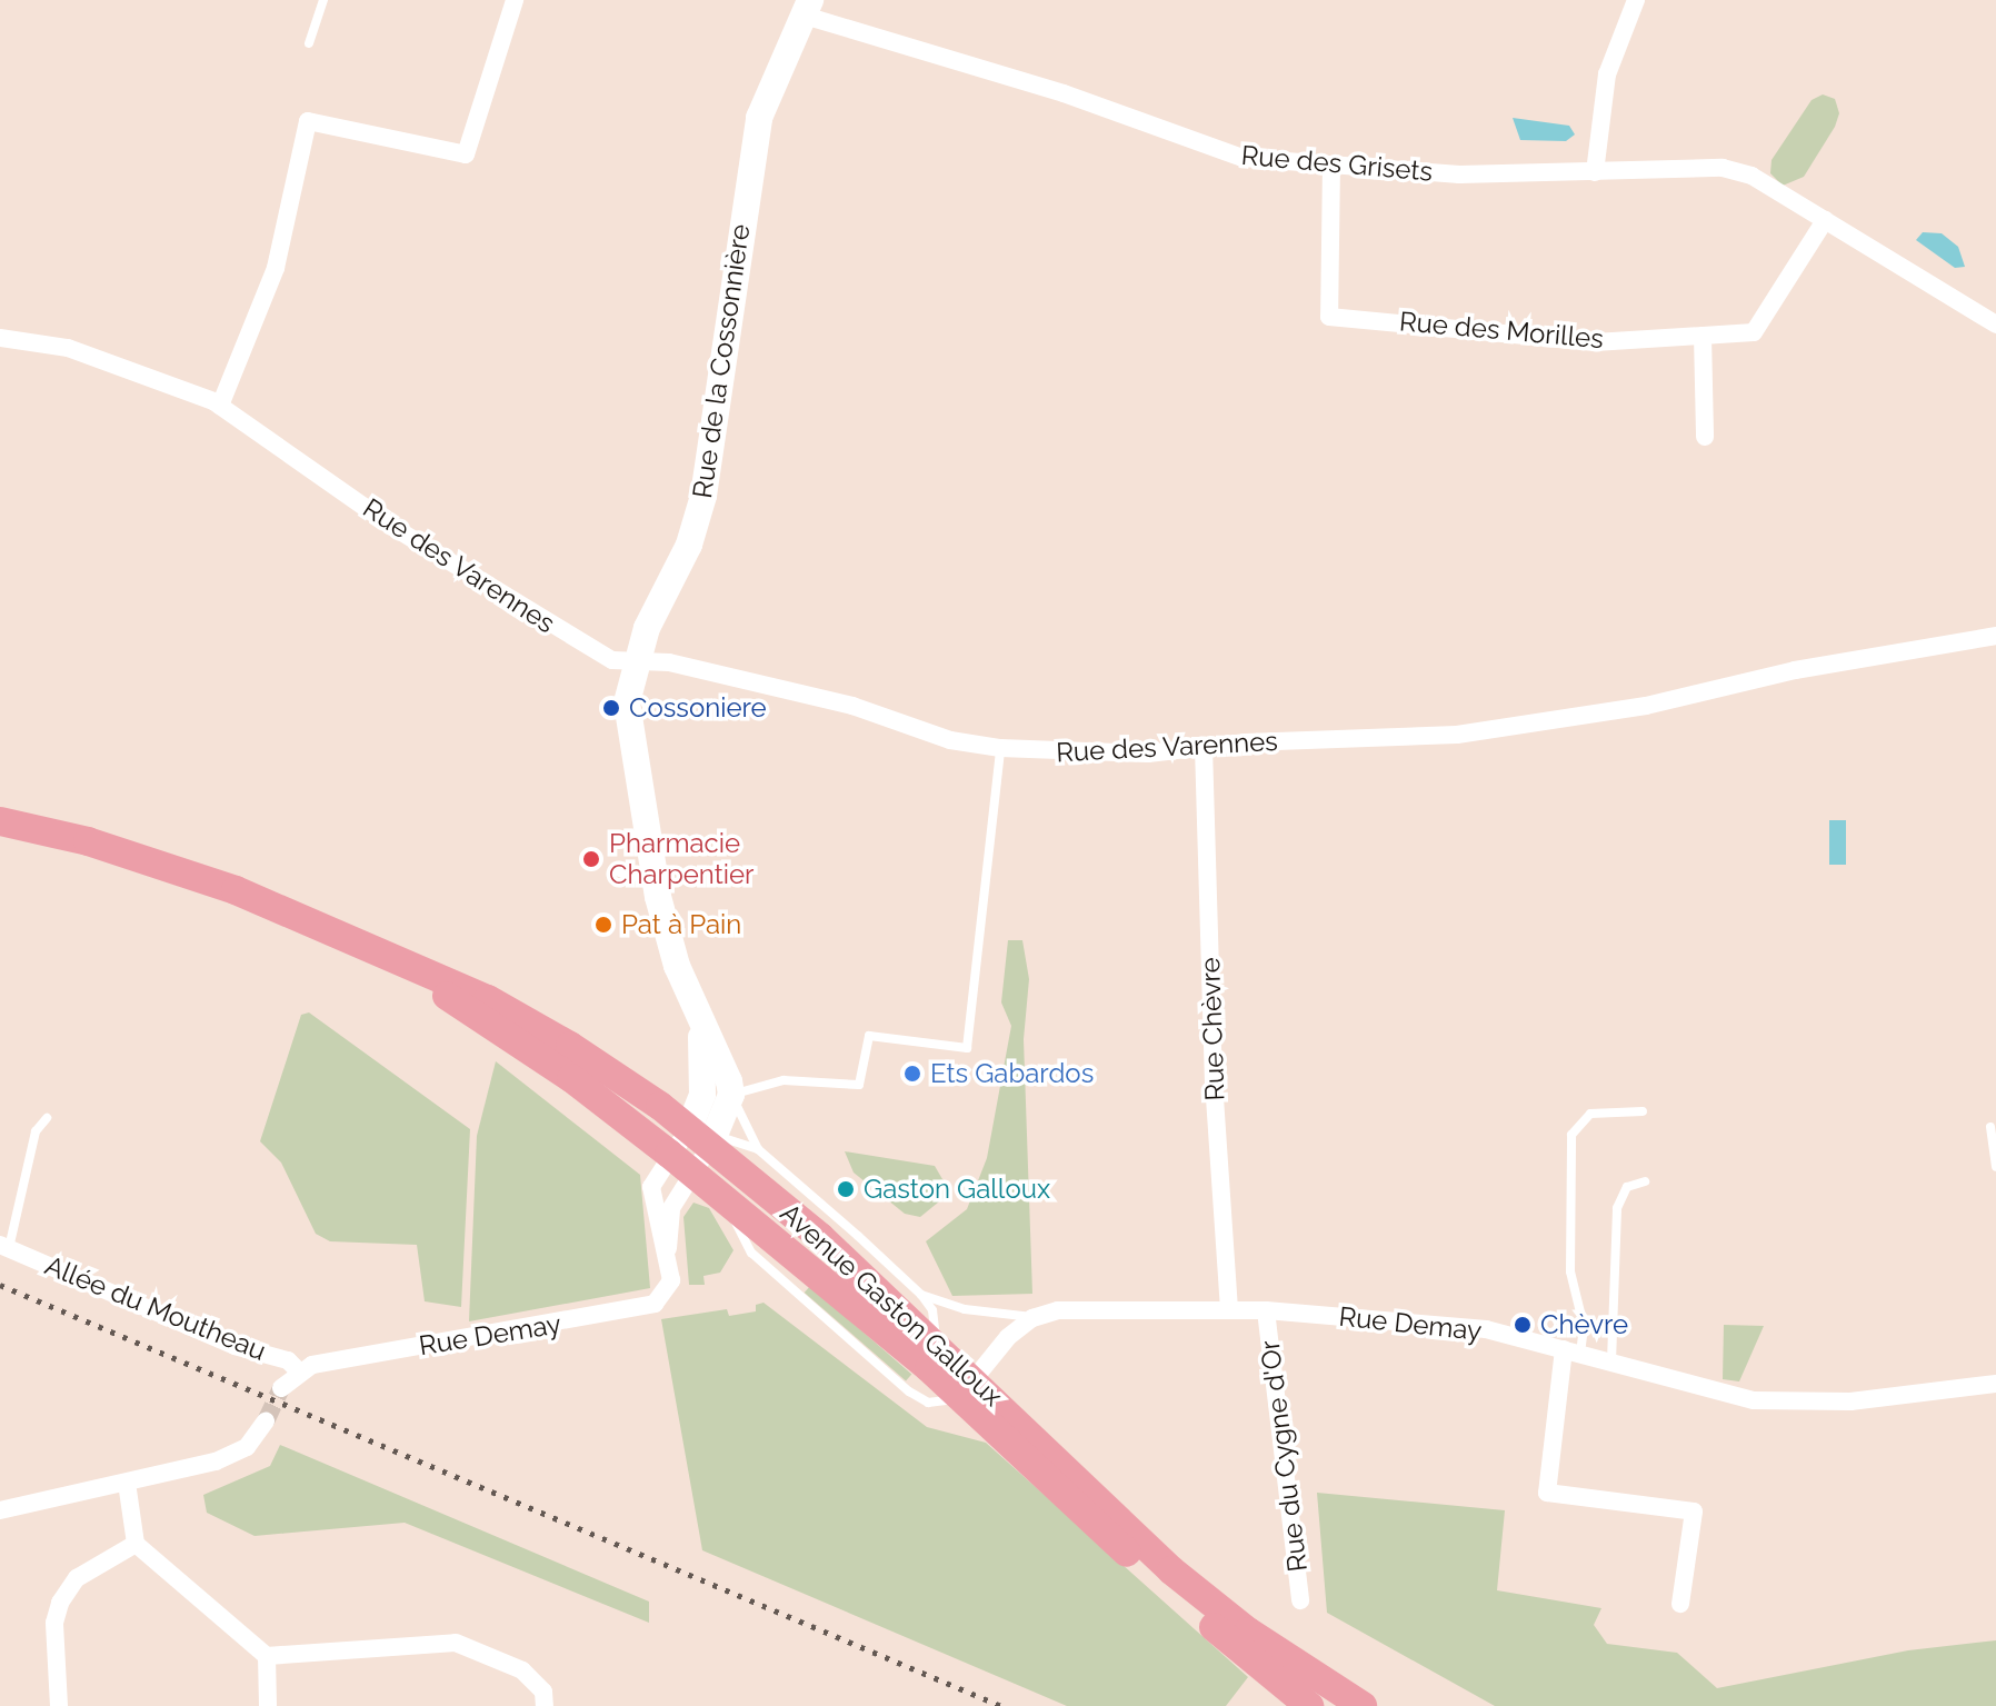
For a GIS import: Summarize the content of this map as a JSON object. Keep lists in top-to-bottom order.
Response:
{
  "streets": {
    "main road": ["Avenue Gaston Galloux"],
    "street": [
      "Rue des Grisets",
      "Rue des Morilles",
      "Rue de la Cossonnière",
      "Rue des Varennes",
      "Rue Chèvre",
      "Allée du Moutheau",
      "Rue Demay",
      "Rue du Cygne d'Or"
    ]
  },
  "crossings": [
    ["Rue des Grisets", "Rue des Morilles"],
    ["Rue des Grisets", "Rue de la Cossonnière"],
    ["Rue de la Cossonnière", "Rue des Varennes"],
    ["Rue de la Cossonnière", "Avenue Gaston Galloux"],
    ["Rue de la Cossonnière", "Rue Demay"],
    ["Rue des Varennes", "Rue Chèvre"],
    ["Rue Chèvre", "Rue Demay"],
    ["Avenue Gaston Galloux", "Rue Demay"],
    ["Allée du Moutheau", "Rue Demay"],
    ["Rue Demay", "Rue du Cygne d'Or"]
  ],
  "places": [
    "Cossoniere",
    "Pharmacie Charpentier",
    "Pat à Pain",
    "Ets Gabardos",
    "Gaston Galloux",
    "Chèvre"
  ]
}
